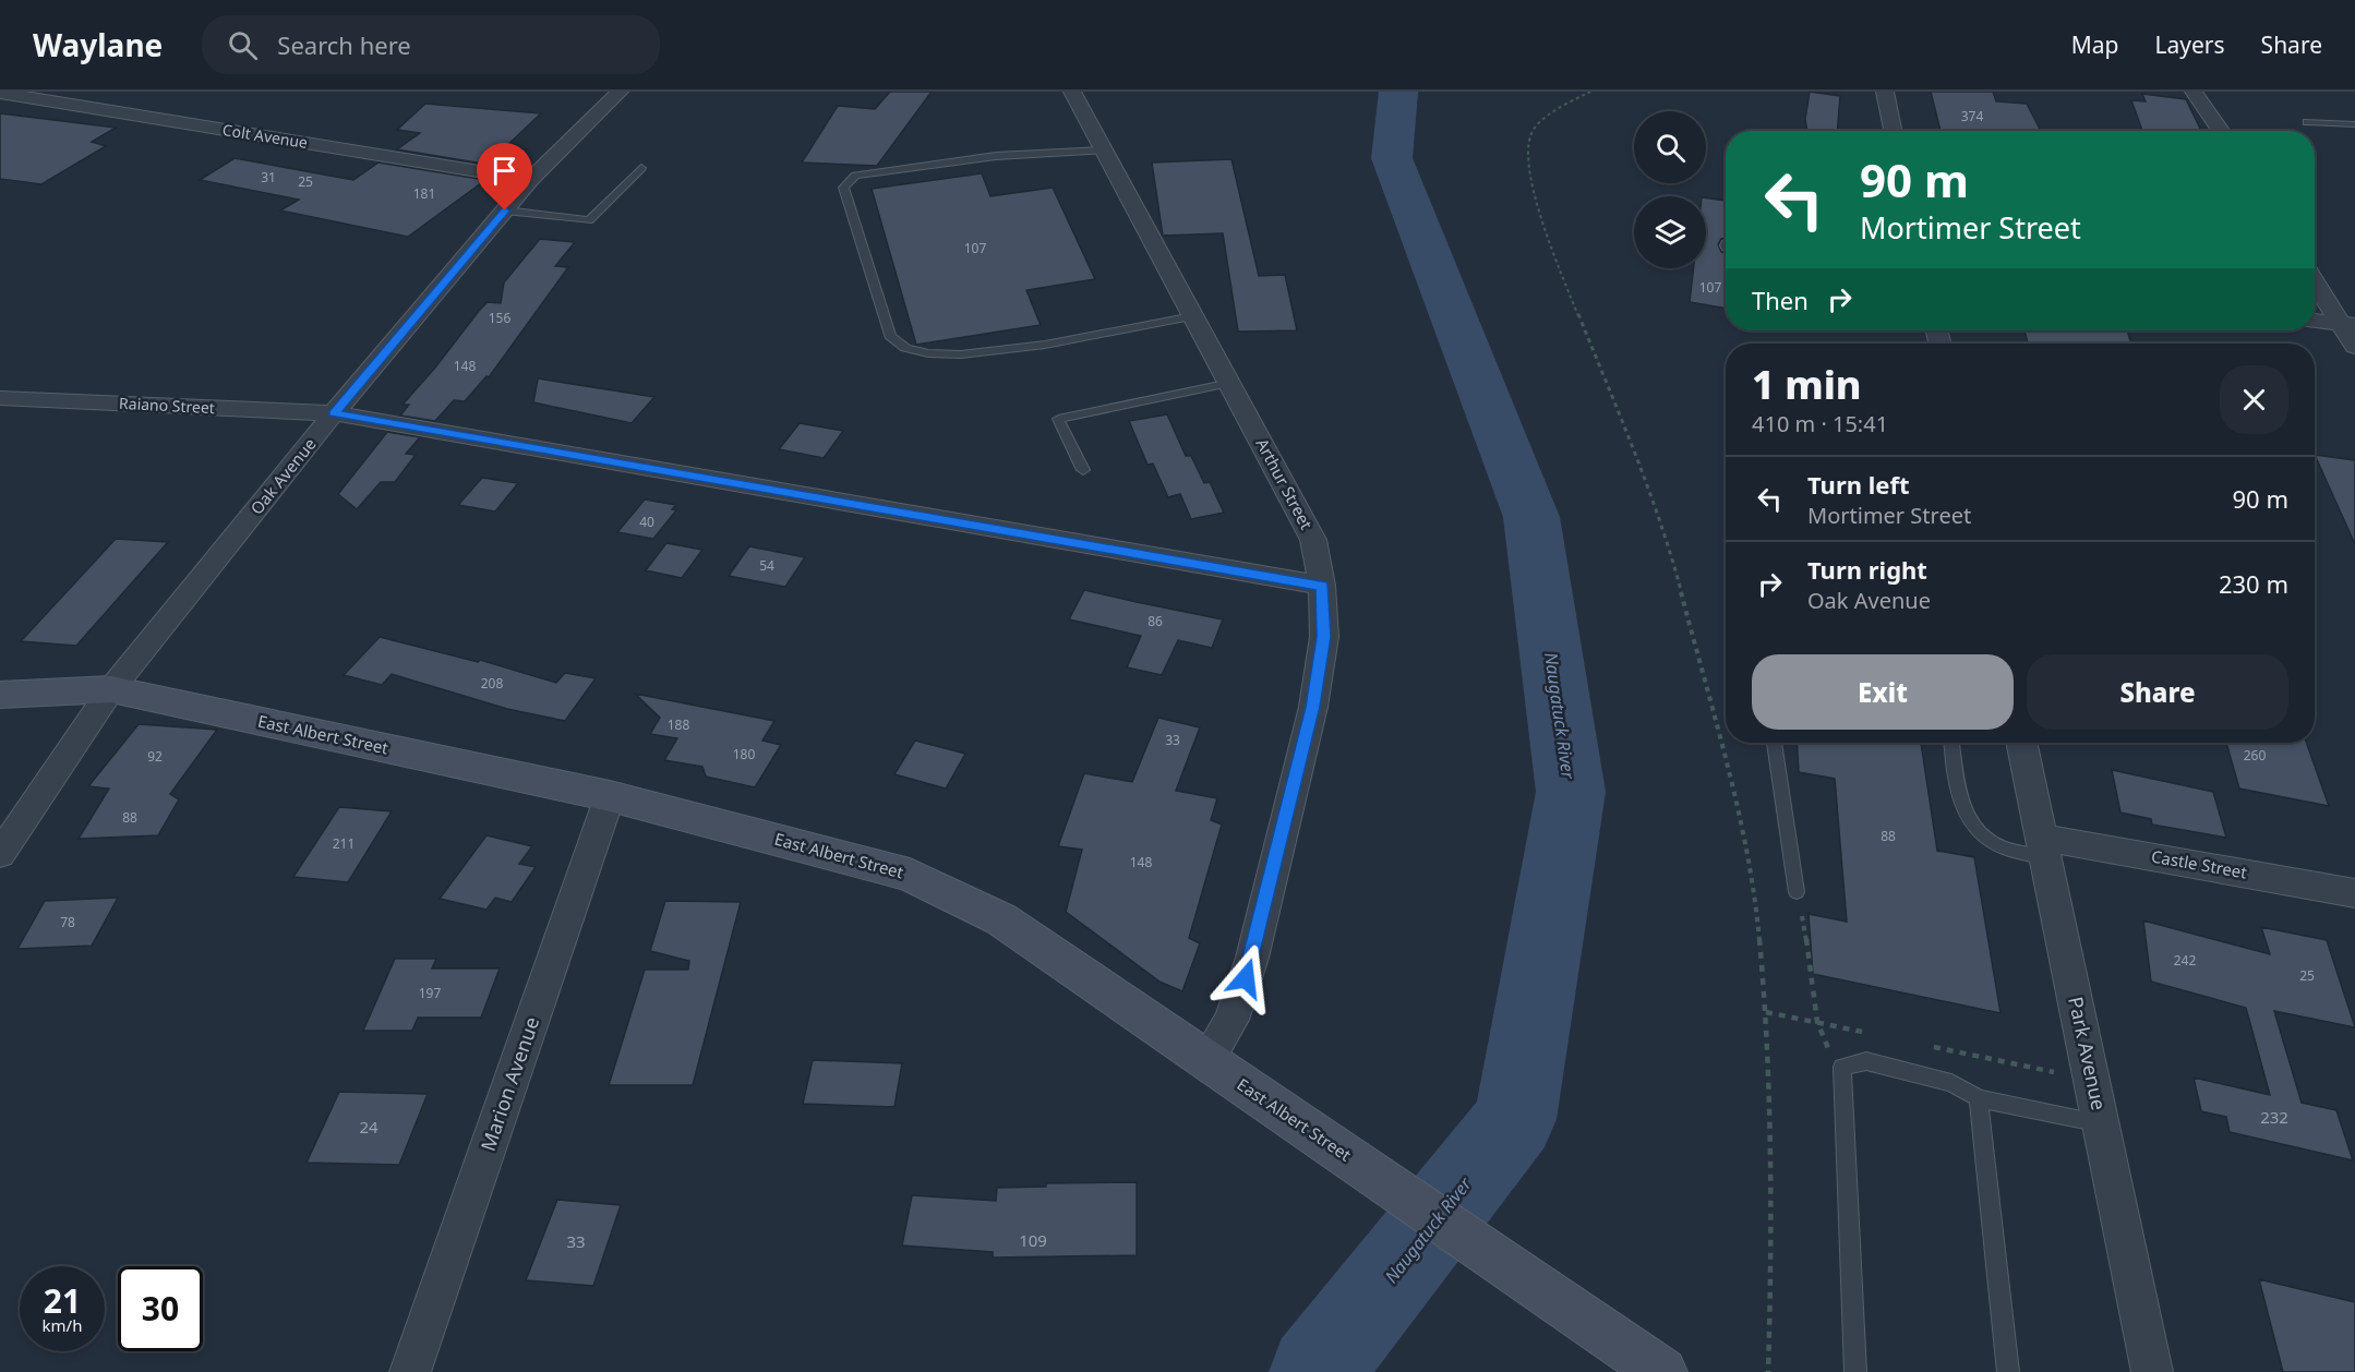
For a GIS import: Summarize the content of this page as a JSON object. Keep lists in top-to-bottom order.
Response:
{
  "streets": {
    "main road": ["East Albert Street"],
    "street": [
      "Colt Avenue",
      "Raiano Street",
      "Oak Avenue",
      "Arthur Street",
      "Castle Street",
      "Park Avenue",
      "Marion Avenue"
    ]
  },
  "crossings": [
    ["Colt Avenue", "Oak Avenue"],
    ["Raiano Street", "Oak Avenue"],
    ["Raiano Street", "Arthur Street"],
    ["Oak Avenue", "East Albert Street"],
    ["Arthur Street", "East Albert Street"],
    ["East Albert Street", "Marion Avenue"],
    ["Castle Street", "Park Avenue"]
  ],
  "water": ["Naugatuck River"],
  "house_numbers": [
    "374",
    "31",
    "25",
    "181",
    "107",
    "107",
    "156",
    "148",
    "40",
    "54",
    "86",
    "208",
    "188",
    "33",
    "180",
    "260",
    "92",
    "88",
    "88",
    "211",
    "148",
    "78",
    "242",
    "25",
    "197",
    "232",
    "24",
    "109",
    "33"
  ],
  "page": {
    "header": "Waylane",
    "search": "Search here",
    "nav": ["Map", "Layers", "Share"],
    "turn": ["90 m", "Mortimer Street"],
    "then": "Then",
    "heading": ["1 min", "410 m · 15:41"],
    "list": [
      {
        "name": "Turn left",
        "note": "Mortimer Street",
        "value": "90 m"
      },
      {
        "name": "Turn right",
        "note": "Oak Avenue",
        "value": "230 m"
      }
    ],
    "buttons": ["Exit", "Share"],
    "speed": "21 km/h",
    "limit": "30"
  }
}
